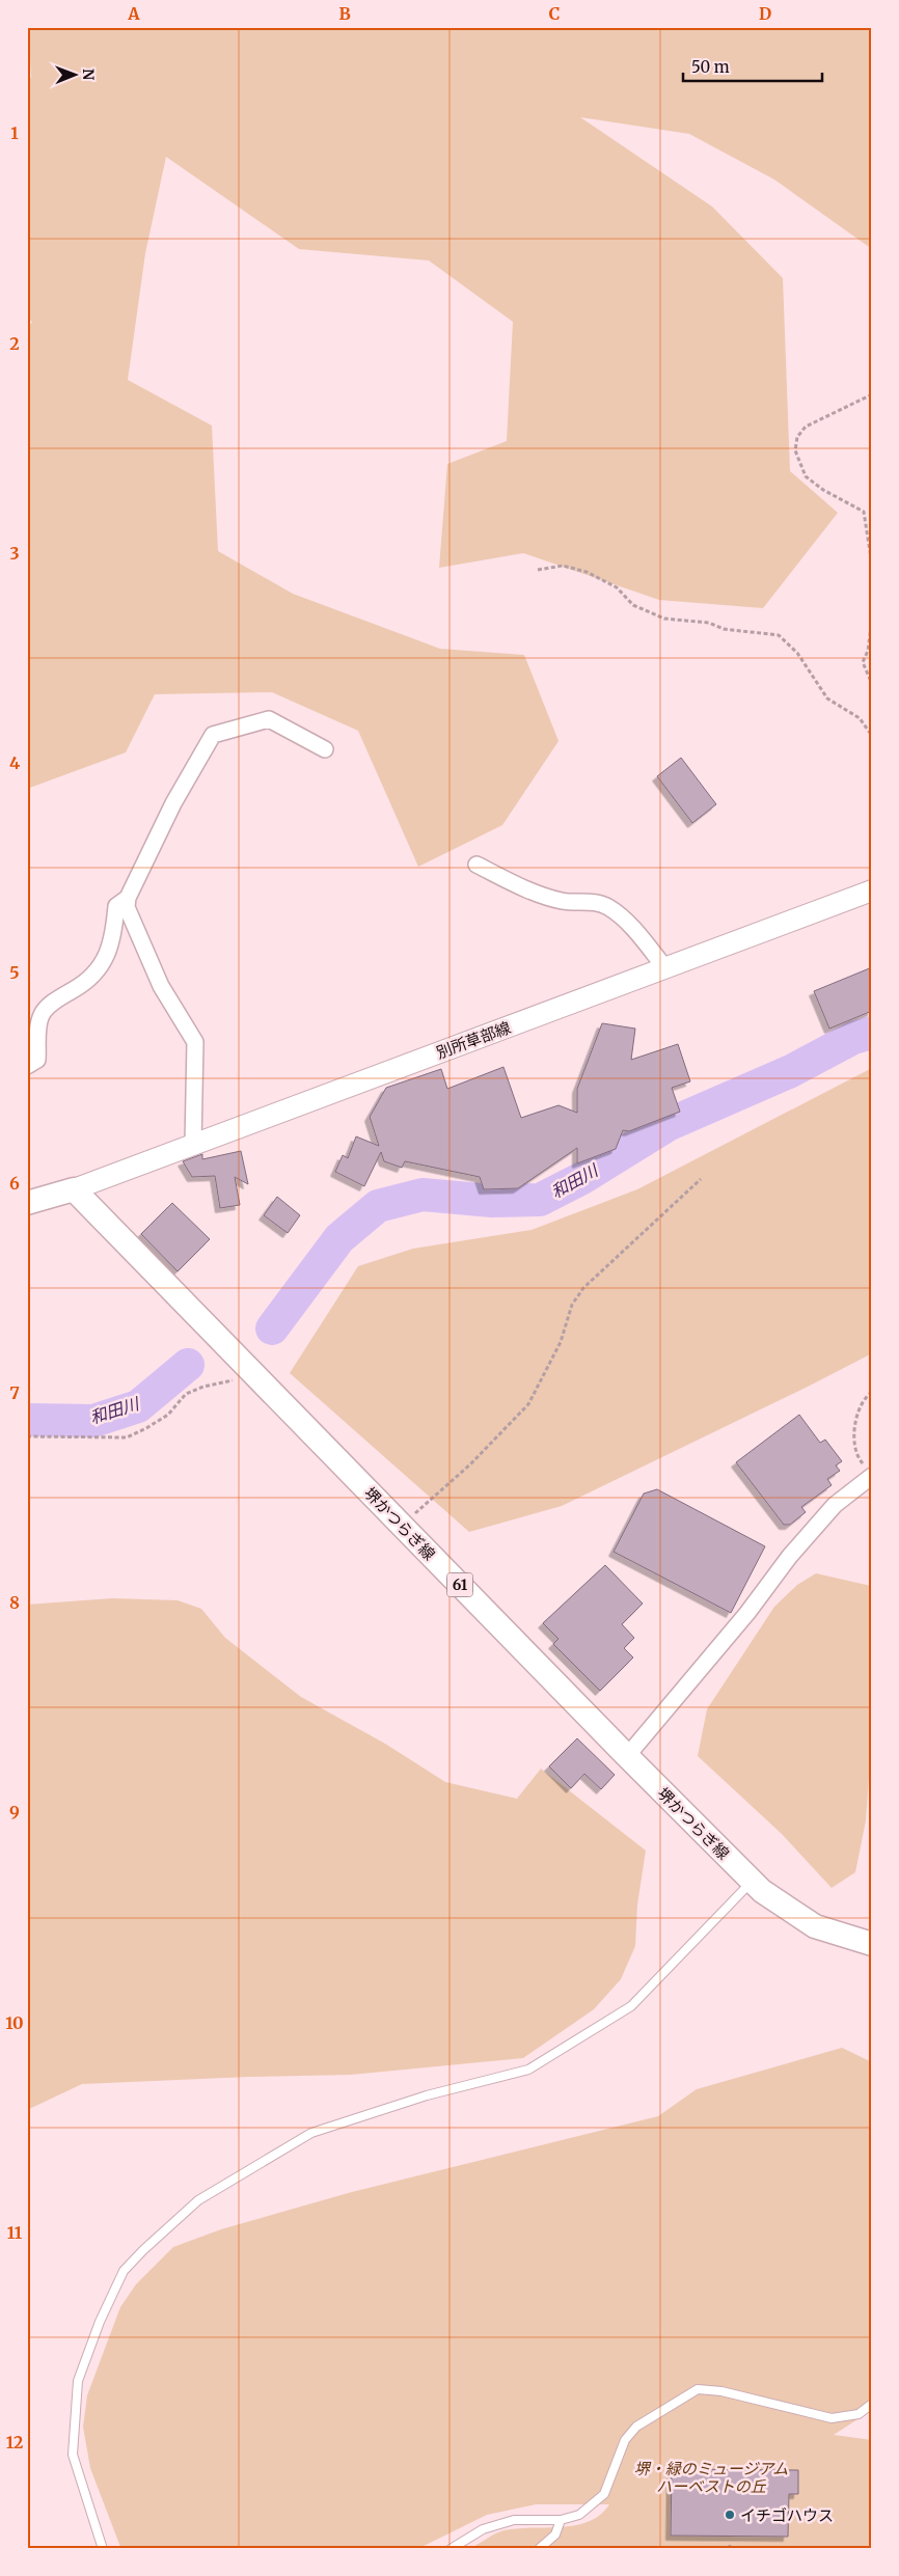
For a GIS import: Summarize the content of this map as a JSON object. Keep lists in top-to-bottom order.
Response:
{
  "streets": {
    "main road": ["別所草部線", "堺かつらぎ線", "61"]
  },
  "crossings": [
    ["別所草部線", "堺かつらぎ線"]
  ],
  "water": ["和田川"],
  "parks": ["堺・緑のミュージアム ハーベストの丘"],
  "places": ["イチゴハウス"],
  "scale_bar": "50 m",
  "north": "right",
  "grid": {
    "columns": [
      "A",
      "B",
      "C",
      "D"
    ],
    "rows": [
      "1",
      "2",
      "3",
      "4",
      "5",
      "6",
      "7",
      "8",
      "9",
      "10",
      "11",
      "12"
    ]
  }
}
